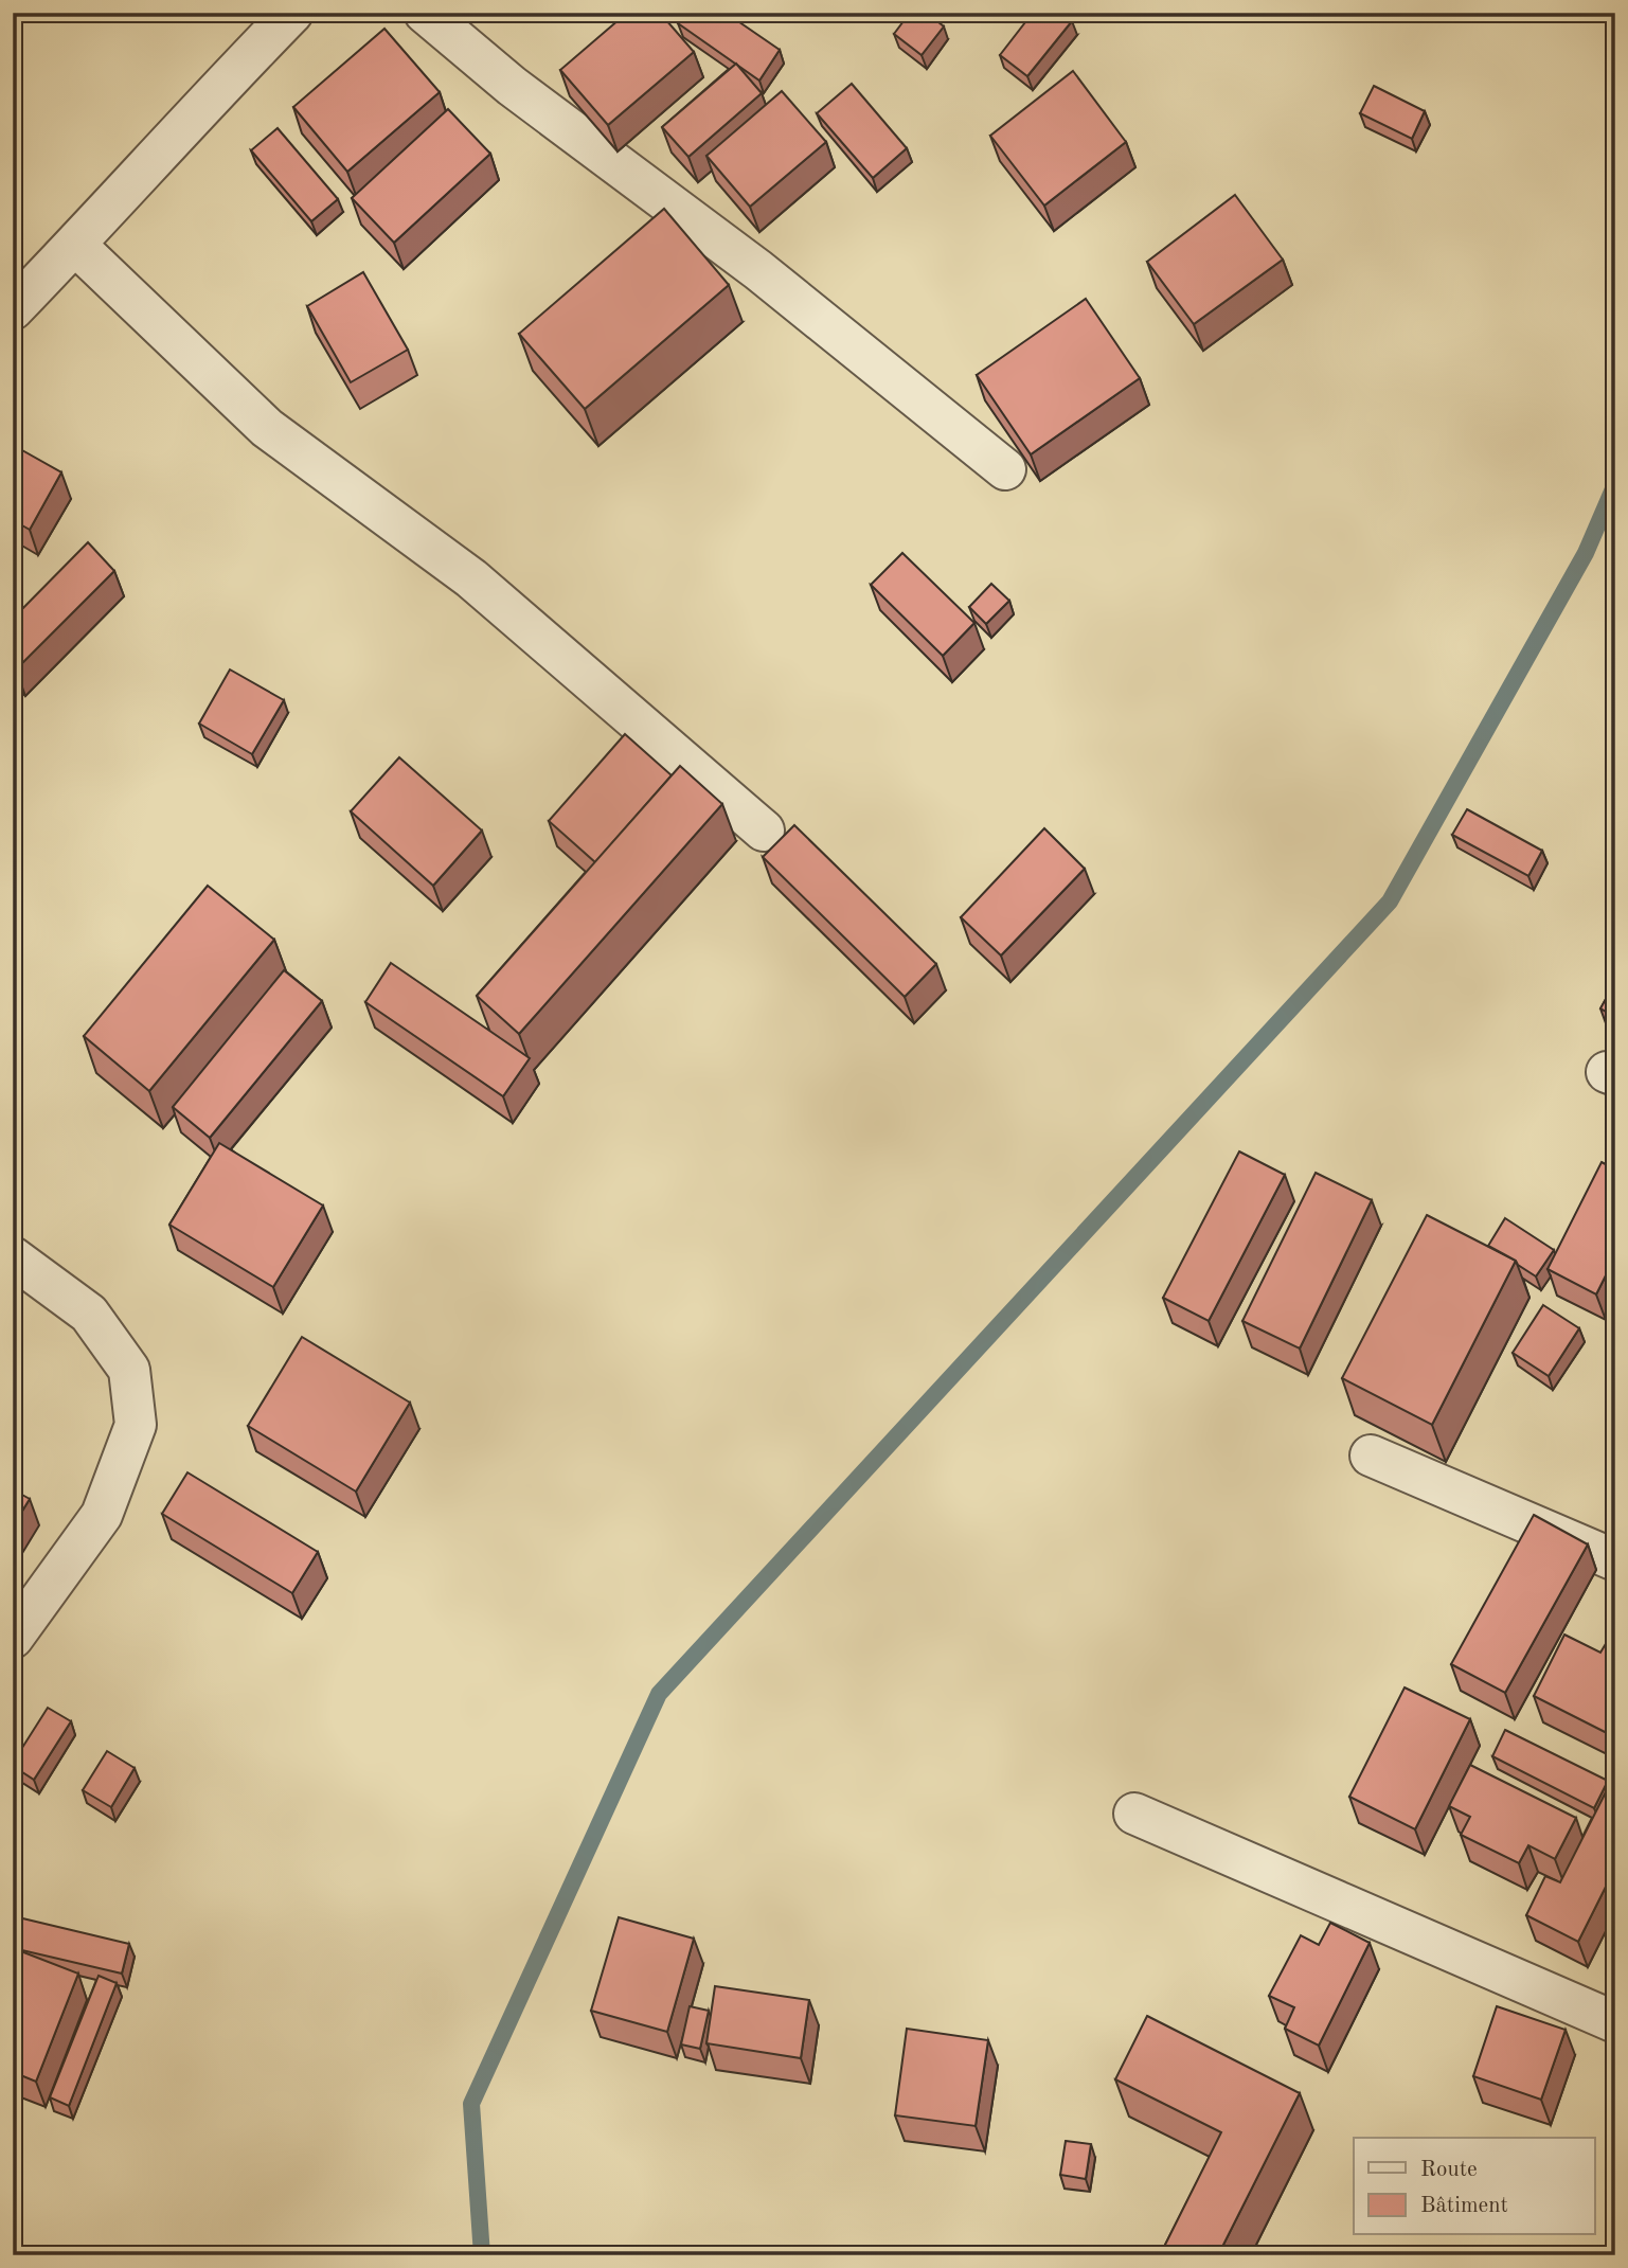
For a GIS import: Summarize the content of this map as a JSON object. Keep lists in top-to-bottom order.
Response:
{
  "legend": ["Route", "Bâtiment"]
}
